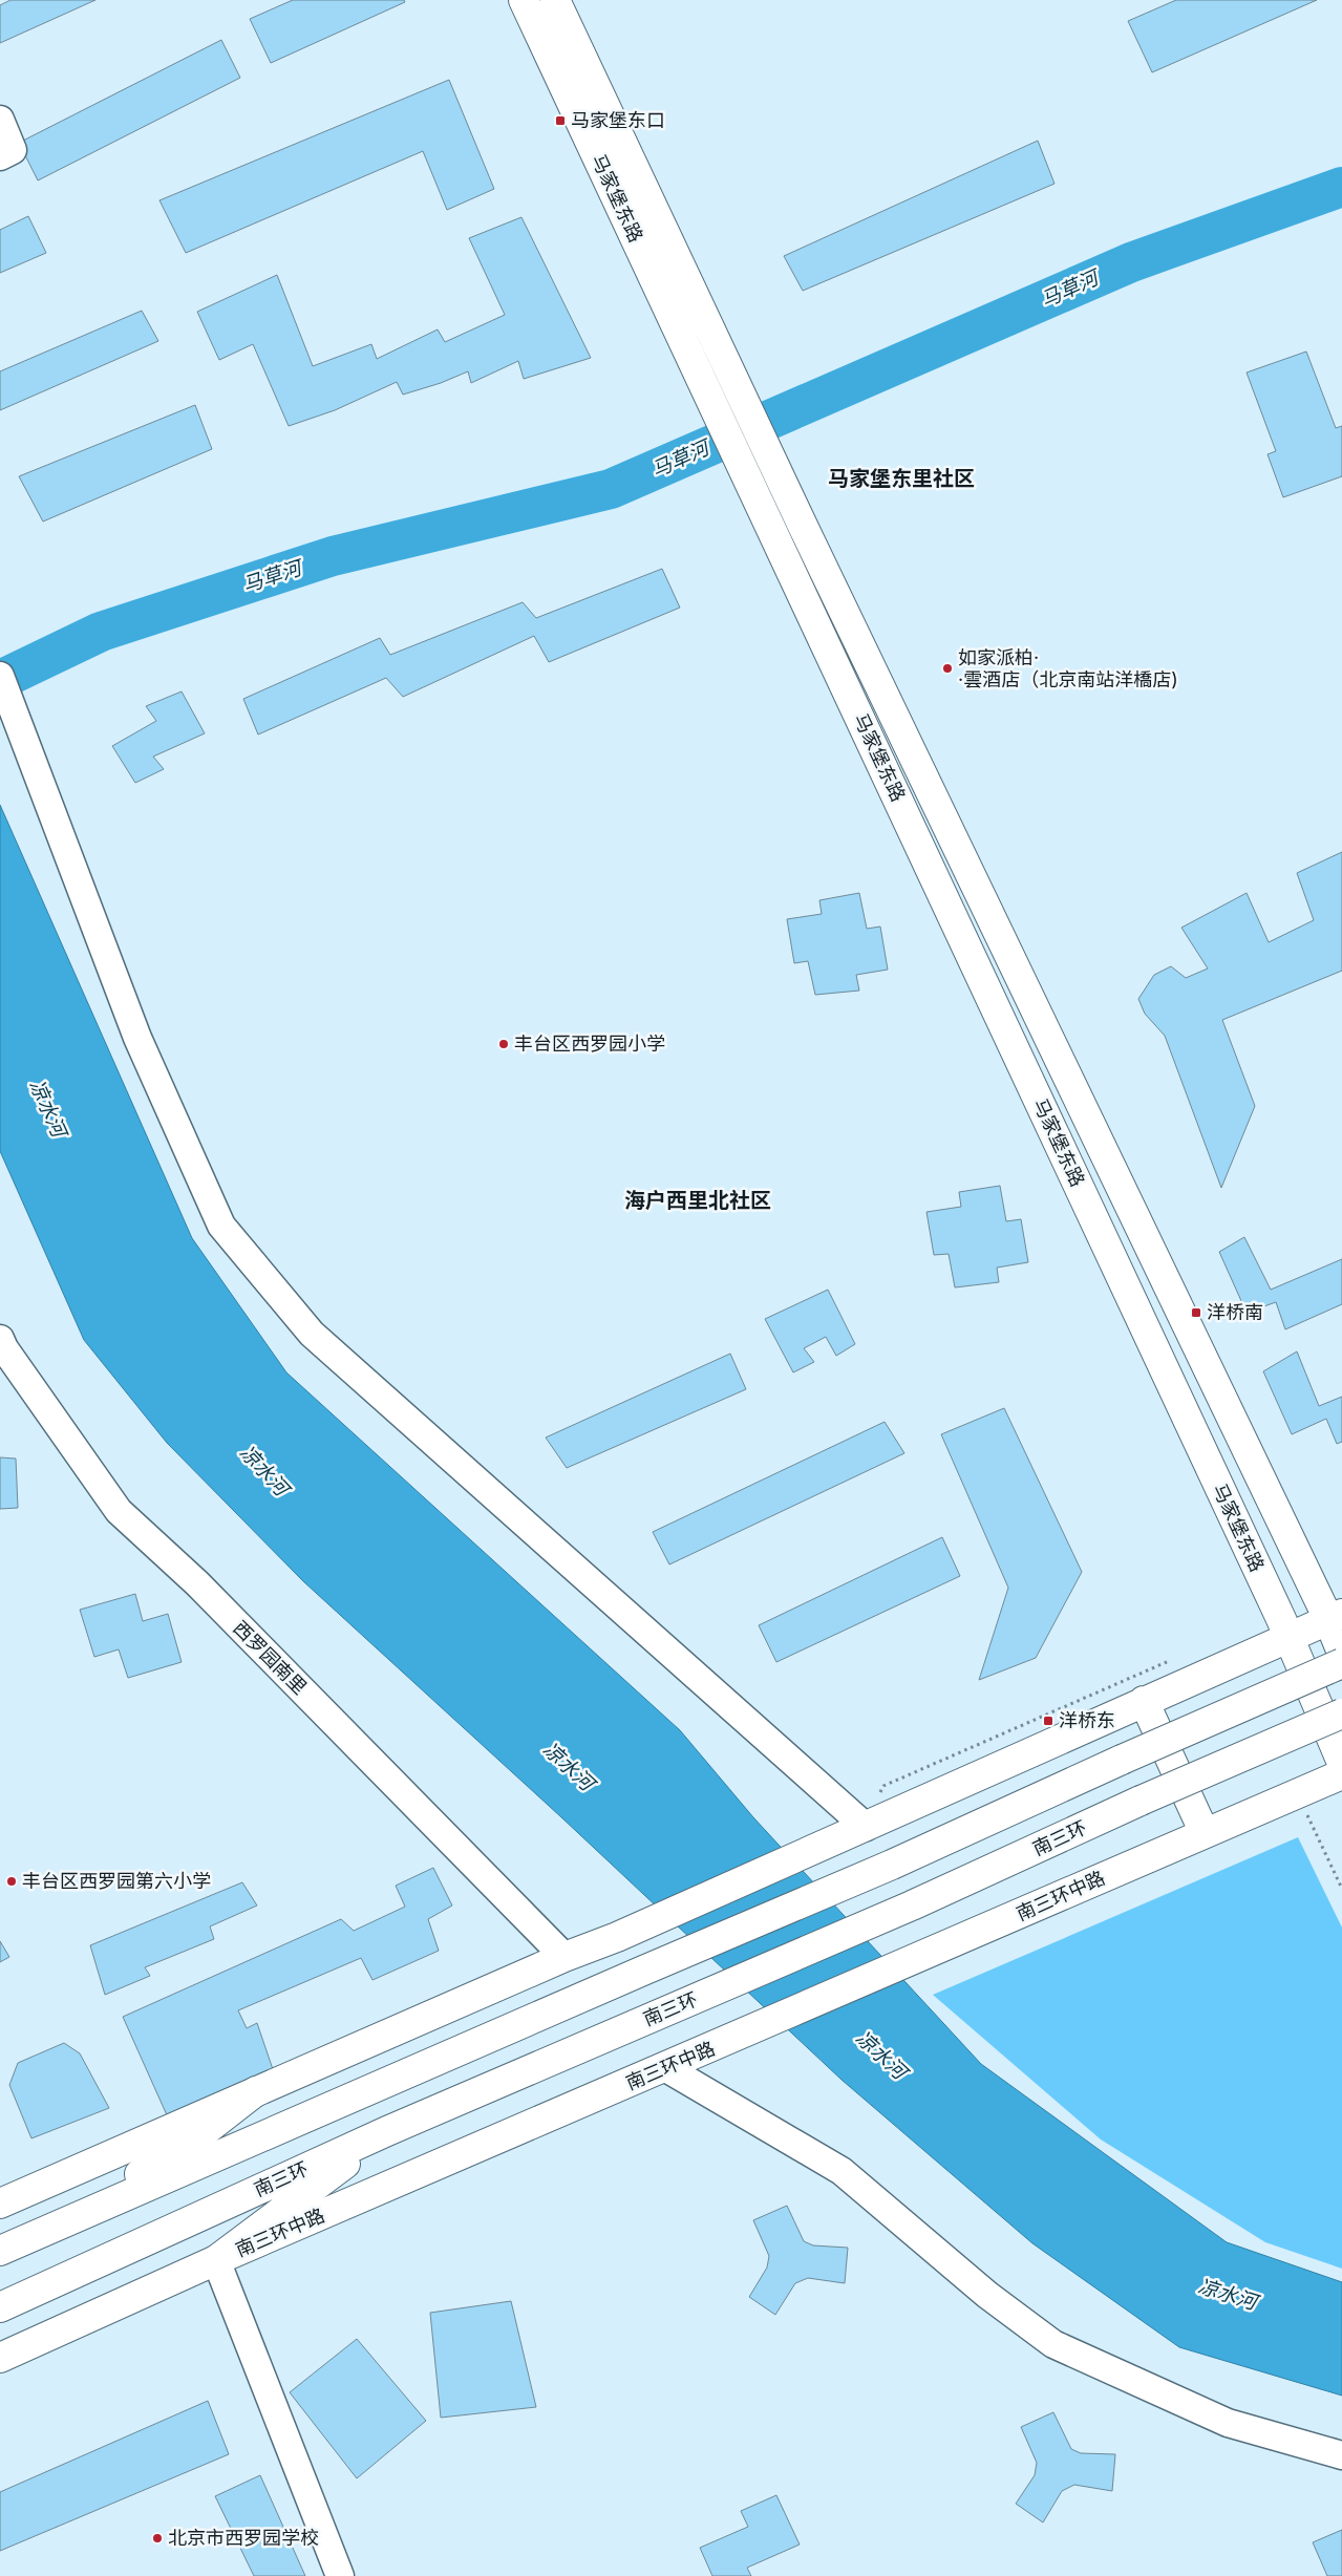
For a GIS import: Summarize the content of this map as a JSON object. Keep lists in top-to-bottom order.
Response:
{
  "streets": {
    "main road": ["马家堡东路", "南三环", "南三环中路"],
    "street": ["西罗园南里"]
  },
  "districts": ["马家堡东里社区", "海户西里北社区"],
  "water": ["马草河", "凉水河"],
  "places": {
    "transit": ["马家堡东口", "洋桥南", "洋桥东"],
    "other": [
      "如家派柏· ·雲酒店（北京南站洋橋店)",
      "丰台区西罗园小学",
      "丰台区西罗园第六小学",
      "北京市西罗园学校"
    ]
  }
}
